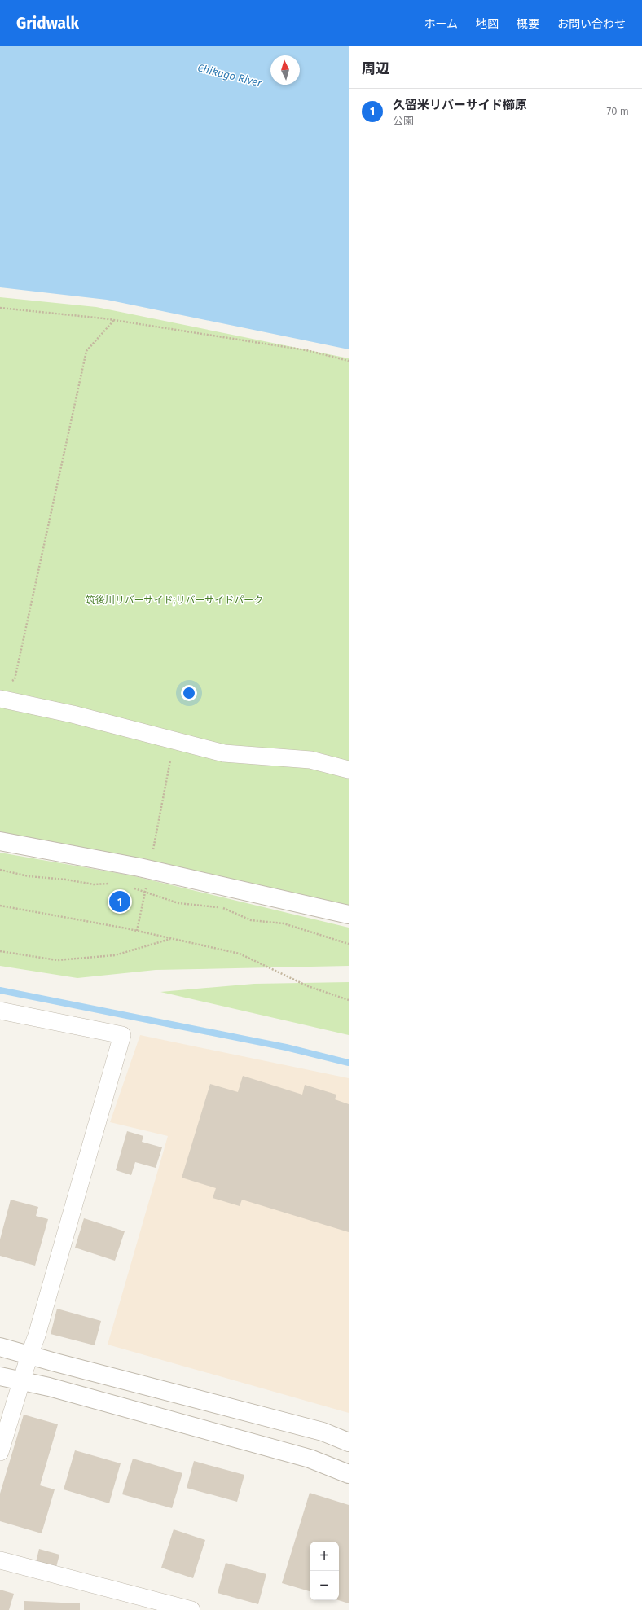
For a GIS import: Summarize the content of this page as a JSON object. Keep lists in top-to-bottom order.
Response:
{
  "water": ["Chikugo River"],
  "parks": ["筑後川リバーサイド;リバーサイドパーク"],
  "north": "top",
  "page": {
    "header": "Gridwalk",
    "nav": [
      "ホーム",
      "地図",
      "概要",
      "お問い合わせ"
    ],
    "heading": "周辺",
    "list": [
      {
        "mark": "1",
        "name": "久留米リバーサイド櫛原",
        "note": "公園",
        "value": "70 m"
      }
    ],
    "pins": "1",
    "map_buttons": ["+", "−"]
  }
}
